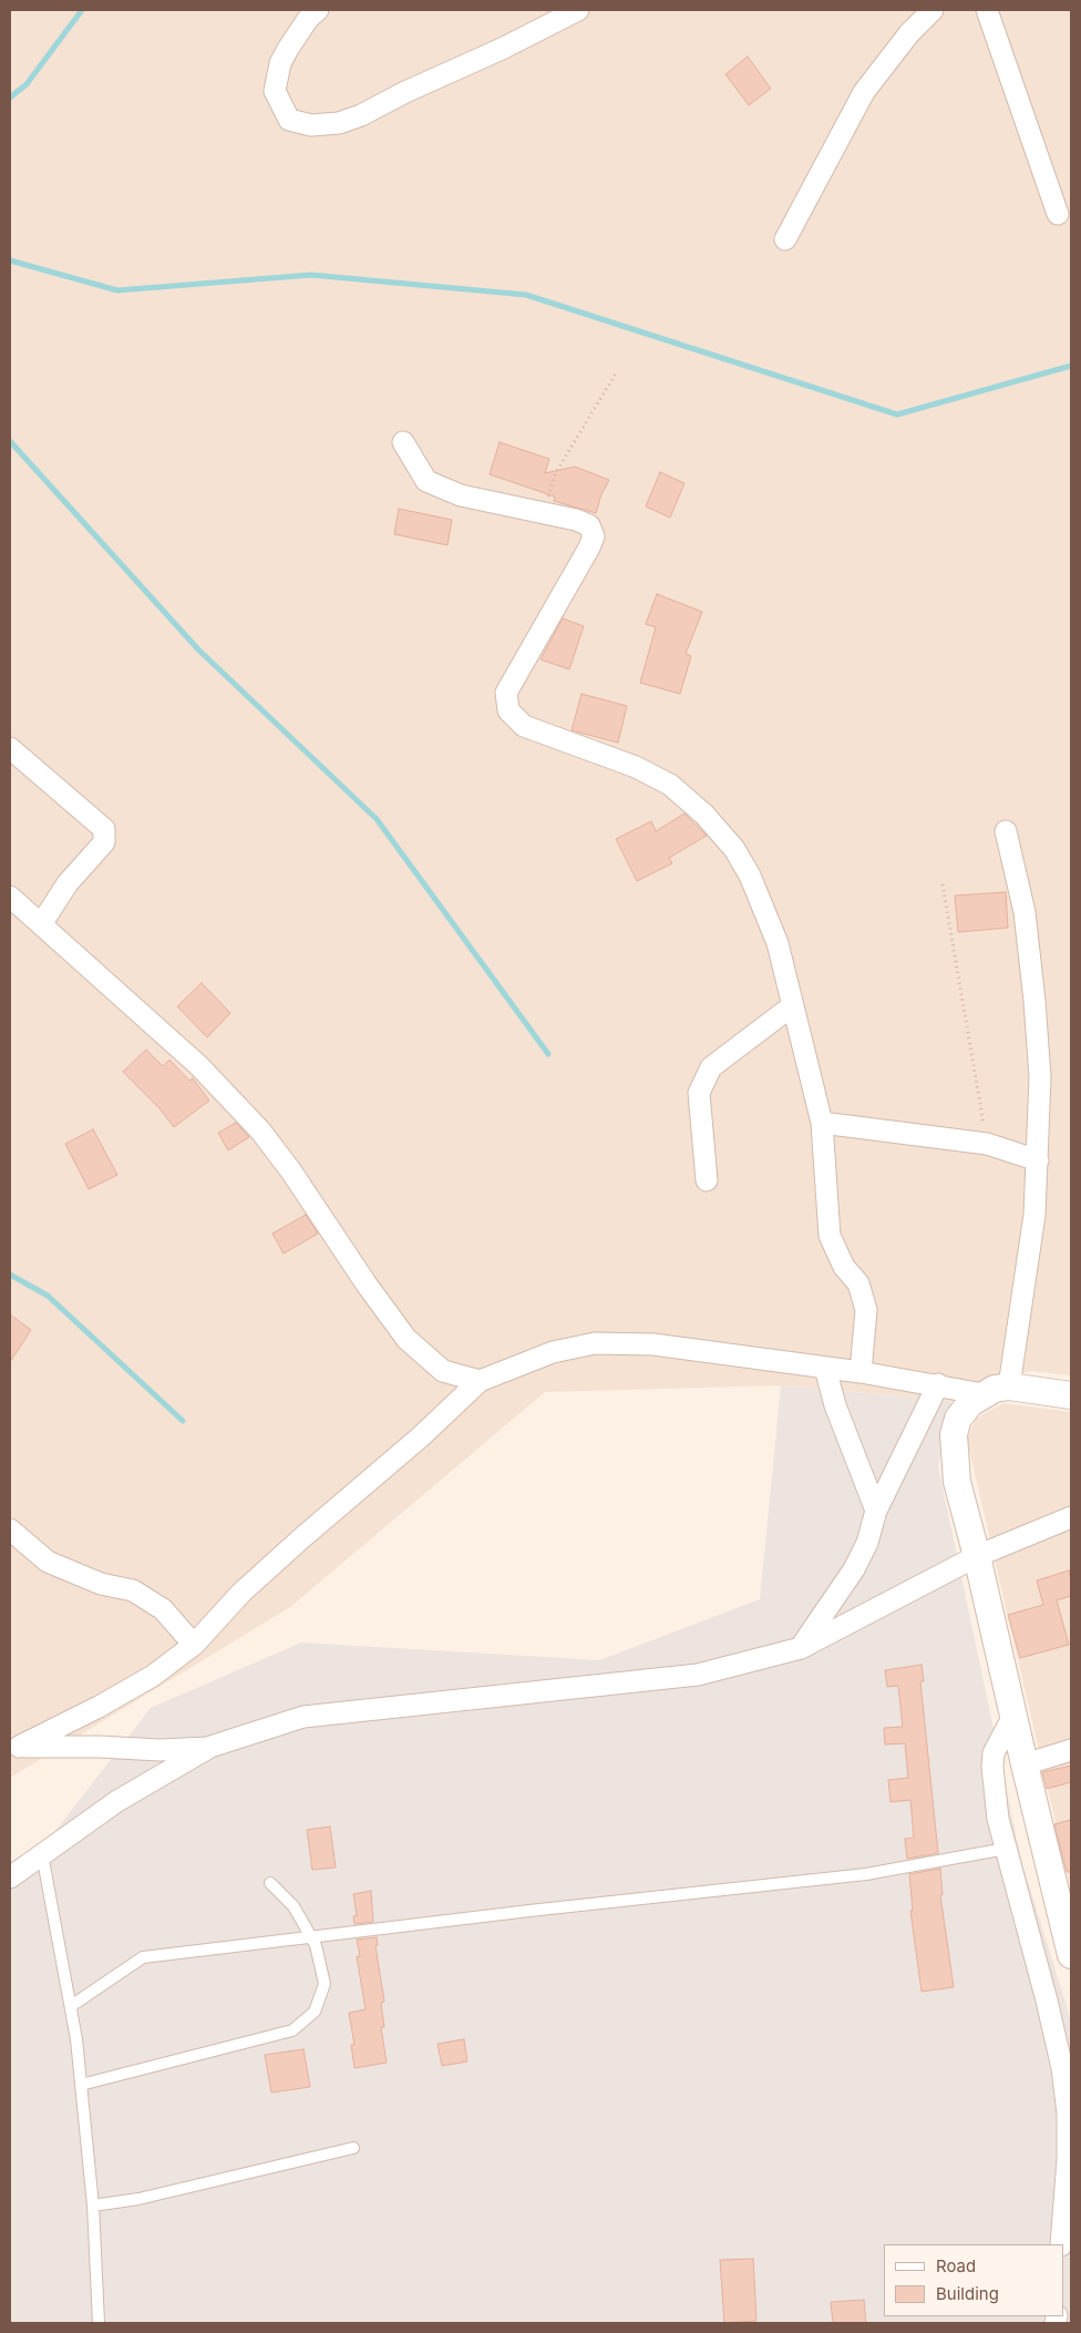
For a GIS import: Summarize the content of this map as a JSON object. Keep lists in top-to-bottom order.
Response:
{
  "legend": ["Road", "Building"]
}
